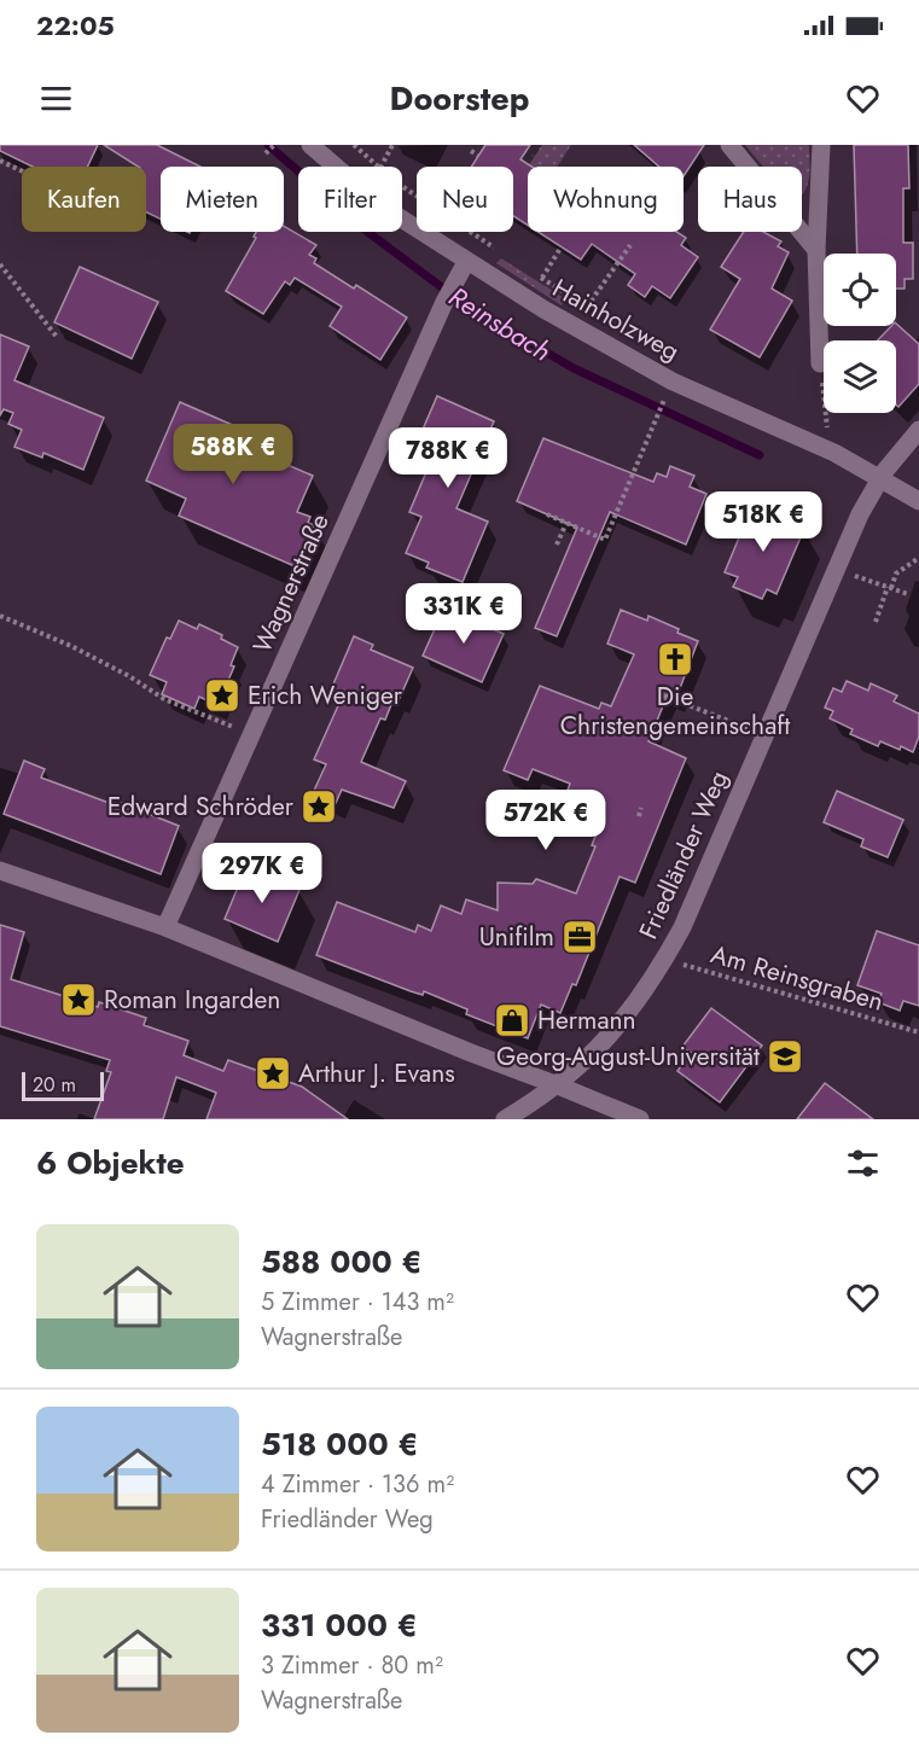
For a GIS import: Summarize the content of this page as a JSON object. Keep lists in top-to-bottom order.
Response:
{
  "streets": {
    "street": ["Hainholzweg", "Wagnerstraße", "Friedländer Weg"],
    "path": ["Am Reinsgraben"]
  },
  "crossings": [
    ["Hainholzweg", "Wagnerstraße"],
    ["Hainholzweg", "Friedländer Weg"],
    ["Friedländer Weg", "Am Reinsgraben"]
  ],
  "water": ["Reinsbach"],
  "places": {
    "church": ["Die Christengemeinschaft"],
    "place": [
      "Erich Weniger",
      "Edward Schröder",
      "Roman Ingarden",
      "Arthur J. Evans"
    ],
    "office": ["Unifilm"],
    "shop": ["Hermann"],
    "school or university": ["Georg-August-Universität"]
  },
  "scale_bar": "20 m",
  "page": {
    "status": "22:05",
    "header": "Doorstep",
    "chip": [
      "Kaufen",
      "Mieten",
      "Filter",
      "Neu",
      "Wohnung",
      "Haus"
    ],
    "price": [
      "588K €",
      "788K €",
      "518K €",
      "331K €",
      "572K €",
      "297K €"
    ],
    "scale": "20 m",
    "heading": "6 Objekte",
    "list": [
      {
        "name": "588 000 €",
        "note": "5 Zimmer · 143 m² · Wagnerstraße"
      },
      {
        "name": "518 000 €",
        "note": "4 Zimmer · 136 m² · Friedländer Weg"
      },
      {
        "name": "331 000 €",
        "note": "3 Zimmer · 80 m² · Wagnerstraße"
      }
    ]
  }
}
